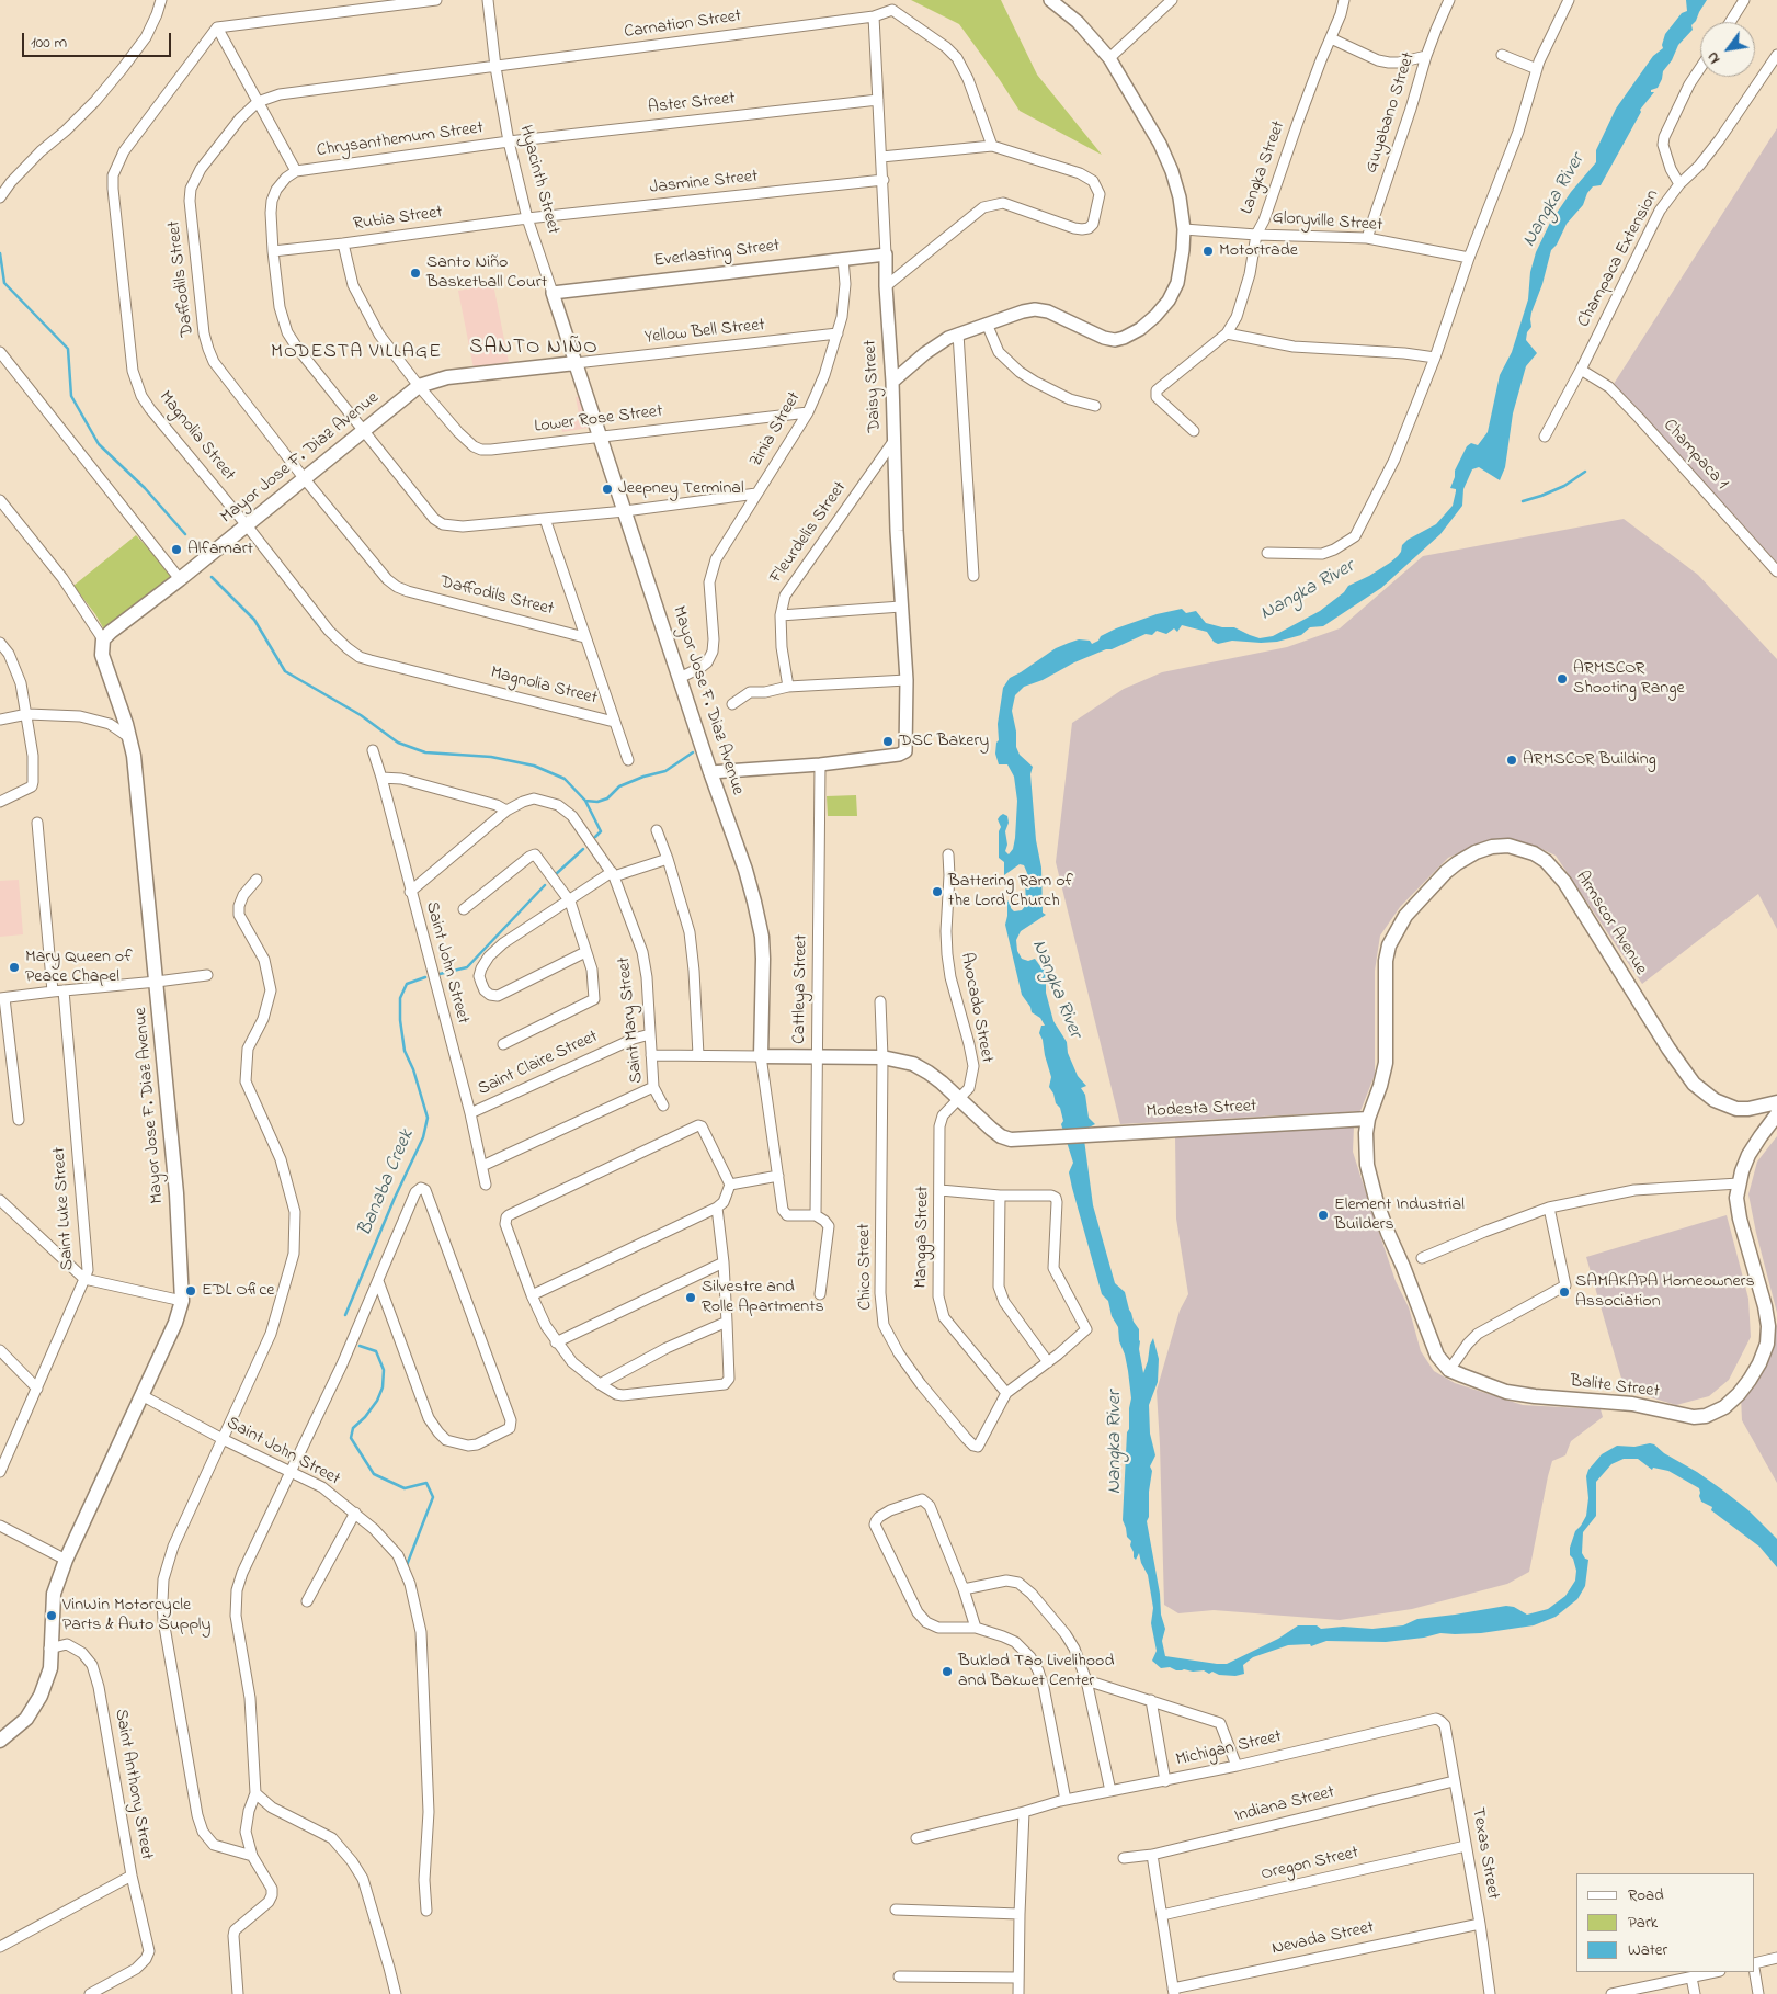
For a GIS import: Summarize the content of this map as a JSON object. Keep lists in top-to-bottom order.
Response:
{
  "streets": {
    "main road": [
      "Mayor Jose F. Diaz Avenue",
      "Armscor Avenue",
      "Modesta Street",
      "Balite Street"
    ],
    "street": [
      "Carnation Street",
      "Aster Street",
      "Guyabano Street",
      "Chrysanthemum Street",
      "Langka Street",
      "Hyacinth Street",
      "Jasmine Street",
      "Rubia Street",
      "Gloryville Street",
      "Everlasting Street",
      "Champaca Extension",
      "Daffodils Street",
      "Yellow Bell Street",
      "Daisy Street",
      "Lower Rose Street",
      "Zinia Street",
      "Magnolia Street",
      "Champaca 1",
      "Fleurdelis Street",
      "Saint John Street",
      "Cattleya Street",
      "Avocado Street",
      "Saint Mary Street",
      "Saint Claire Street",
      "Saint Luke Street",
      "Mangga Street",
      "Chico Street",
      "Michigan Street",
      "Saint Anthony Street",
      "Indiana Street",
      "Texas Street",
      "Oregon Street",
      "Nevada Street"
    ]
  },
  "crossings": [
    ["Carnation Street", "Hyacinth Street"],
    ["Carnation Street", "Daffodils Street"],
    ["Carnation Street", "Daisy Street"],
    ["Aster Street", "Chrysanthemum Street"],
    ["Aster Street", "Hyacinth Street"],
    ["Aster Street", "Daisy Street"],
    ["Guyabano Street", "Gloryville Street"],
    ["Chrysanthemum Street", "Hyacinth Street"],
    ["Langka Street", "Gloryville Street"],
    ["Hyacinth Street", "Jasmine Street"],
    ["Hyacinth Street", "Rubia Street"],
    ["Hyacinth Street", "Everlasting Street"],
    ["Hyacinth Street", "Daffodils Street"],
    ["Hyacinth Street", "Yellow Bell Street"],
    ["Hyacinth Street", "Mayor Jose F. Diaz Avenue"],
    ["Jasmine Street", "Rubia Street"],
    ["Jasmine Street", "Daisy Street"],
    ["Everlasting Street", "Daisy Street"],
    ["Everlasting Street", "Zinia Street"],
    ["Champaca Extension", "Champaca 1"],
    ["Daffodils Street", "Mayor Jose F. Diaz Avenue"],
    ["Yellow Bell Street", "Zinia Street"],
    ["Yellow Bell Street", "Mayor Jose F. Diaz Avenue"],
    ["Daisy Street", "Fleurdelis Street"],
    ["Daisy Street", "Cattleya Street"],
    ["Lower Rose Street", "Zinia Street"],
    ["Lower Rose Street", "Mayor Jose F. Diaz Avenue"],
    ["Zinia Street", "Mayor Jose F. Diaz Avenue"],
    ["Magnolia Street", "Mayor Jose F. Diaz Avenue"],
    ["Mayor Jose F. Diaz Avenue", "Saint John Street"],
    ["Mayor Jose F. Diaz Avenue", "Saint Anthony Street"],
    ["Armscor Avenue", "Modesta Street"],
    ["Saint John Street", "Saint Mary Street"],
    ["Saint John Street", "Saint Claire Street"],
    ["Avocado Street", "Modesta Street"],
    ["Avocado Street", "Mangga Street"],
    ["Saint Mary Street", "Saint Claire Street"],
    ["Modesta Street", "Mangga Street"],
    ["Mangga Street", "Chico Street"],
    ["Michigan Street", "Texas Street"],
    ["Indiana Street", "Texas Street"],
    ["Texas Street", "Oregon Street"],
    ["Texas Street", "Nevada Street"]
  ],
  "districts": ["SANTO NIÑO", "MODESTA VILLAGE"],
  "water": ["Nangka River", "Banaba Creek"],
  "places": [
    "Motortrade",
    "Santo Niño Basketball Court",
    "Jeepney Terminal",
    "Alfamart",
    "ARMSCOR Shooting Range",
    "DSC Bakery",
    "ARMSCOR Building",
    "Battering Ram of the Lord Church",
    "Mary Queen of Peace Chapel",
    "Element Industrial Builders",
    "EDL Ofice",
    "SAMAKAPA Homeowners Association",
    "Silvestre and Rolle Apartments",
    "VinWin Motorcycle Parts & Auto Supply",
    "Buklod Tao Livelihood and Bakwet Center"
  ],
  "legend": ["Road", "Park", "Water"],
  "scale_bar": "100 m",
  "north": "bottom left"
}
